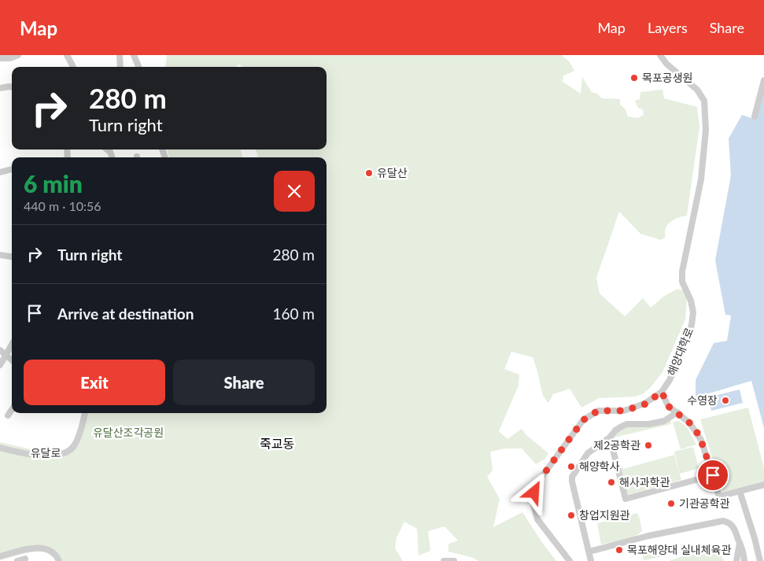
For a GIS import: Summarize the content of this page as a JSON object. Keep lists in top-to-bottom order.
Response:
{
  "streets": {
    "street": ["해양대학로", "유달로"]
  },
  "districts": ["죽교동"],
  "parks": ["유달산조각공원"],
  "places": [
    "목포공생원",
    "유달산",
    "수영장",
    "제2공학관",
    "해양학사",
    "해사과학관",
    "기관공학관",
    "창업지원관",
    "목포해양대 실내체육관"
  ],
  "page": {
    "header": "Map",
    "nav": ["Map", "Layers", "Share"],
    "turn": ["280 m", "Turn right"],
    "heading": ["6 min", "440 m · 10:56"],
    "list": [
      {
        "name": "Turn right",
        "value": "280 m"
      },
      {
        "name": "Arrive at destination",
        "value": "160 m"
      }
    ],
    "buttons": ["Exit", "Share"]
  }
}
